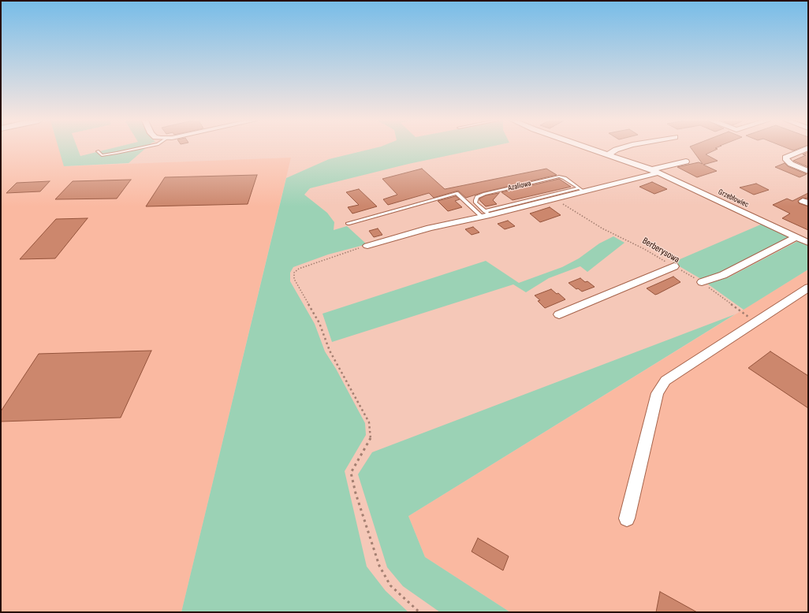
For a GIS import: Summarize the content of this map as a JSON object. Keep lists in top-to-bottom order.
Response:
{
  "streets": {
    "street": ["Azaliowa", "Grzebłowiec"],
    "path": ["Berberysowa"]
  },
  "crossings": [
    ["Azaliowa", "Grzebłowiec"],
    ["Azaliowa", "Berberysowa"]
  ]
}
